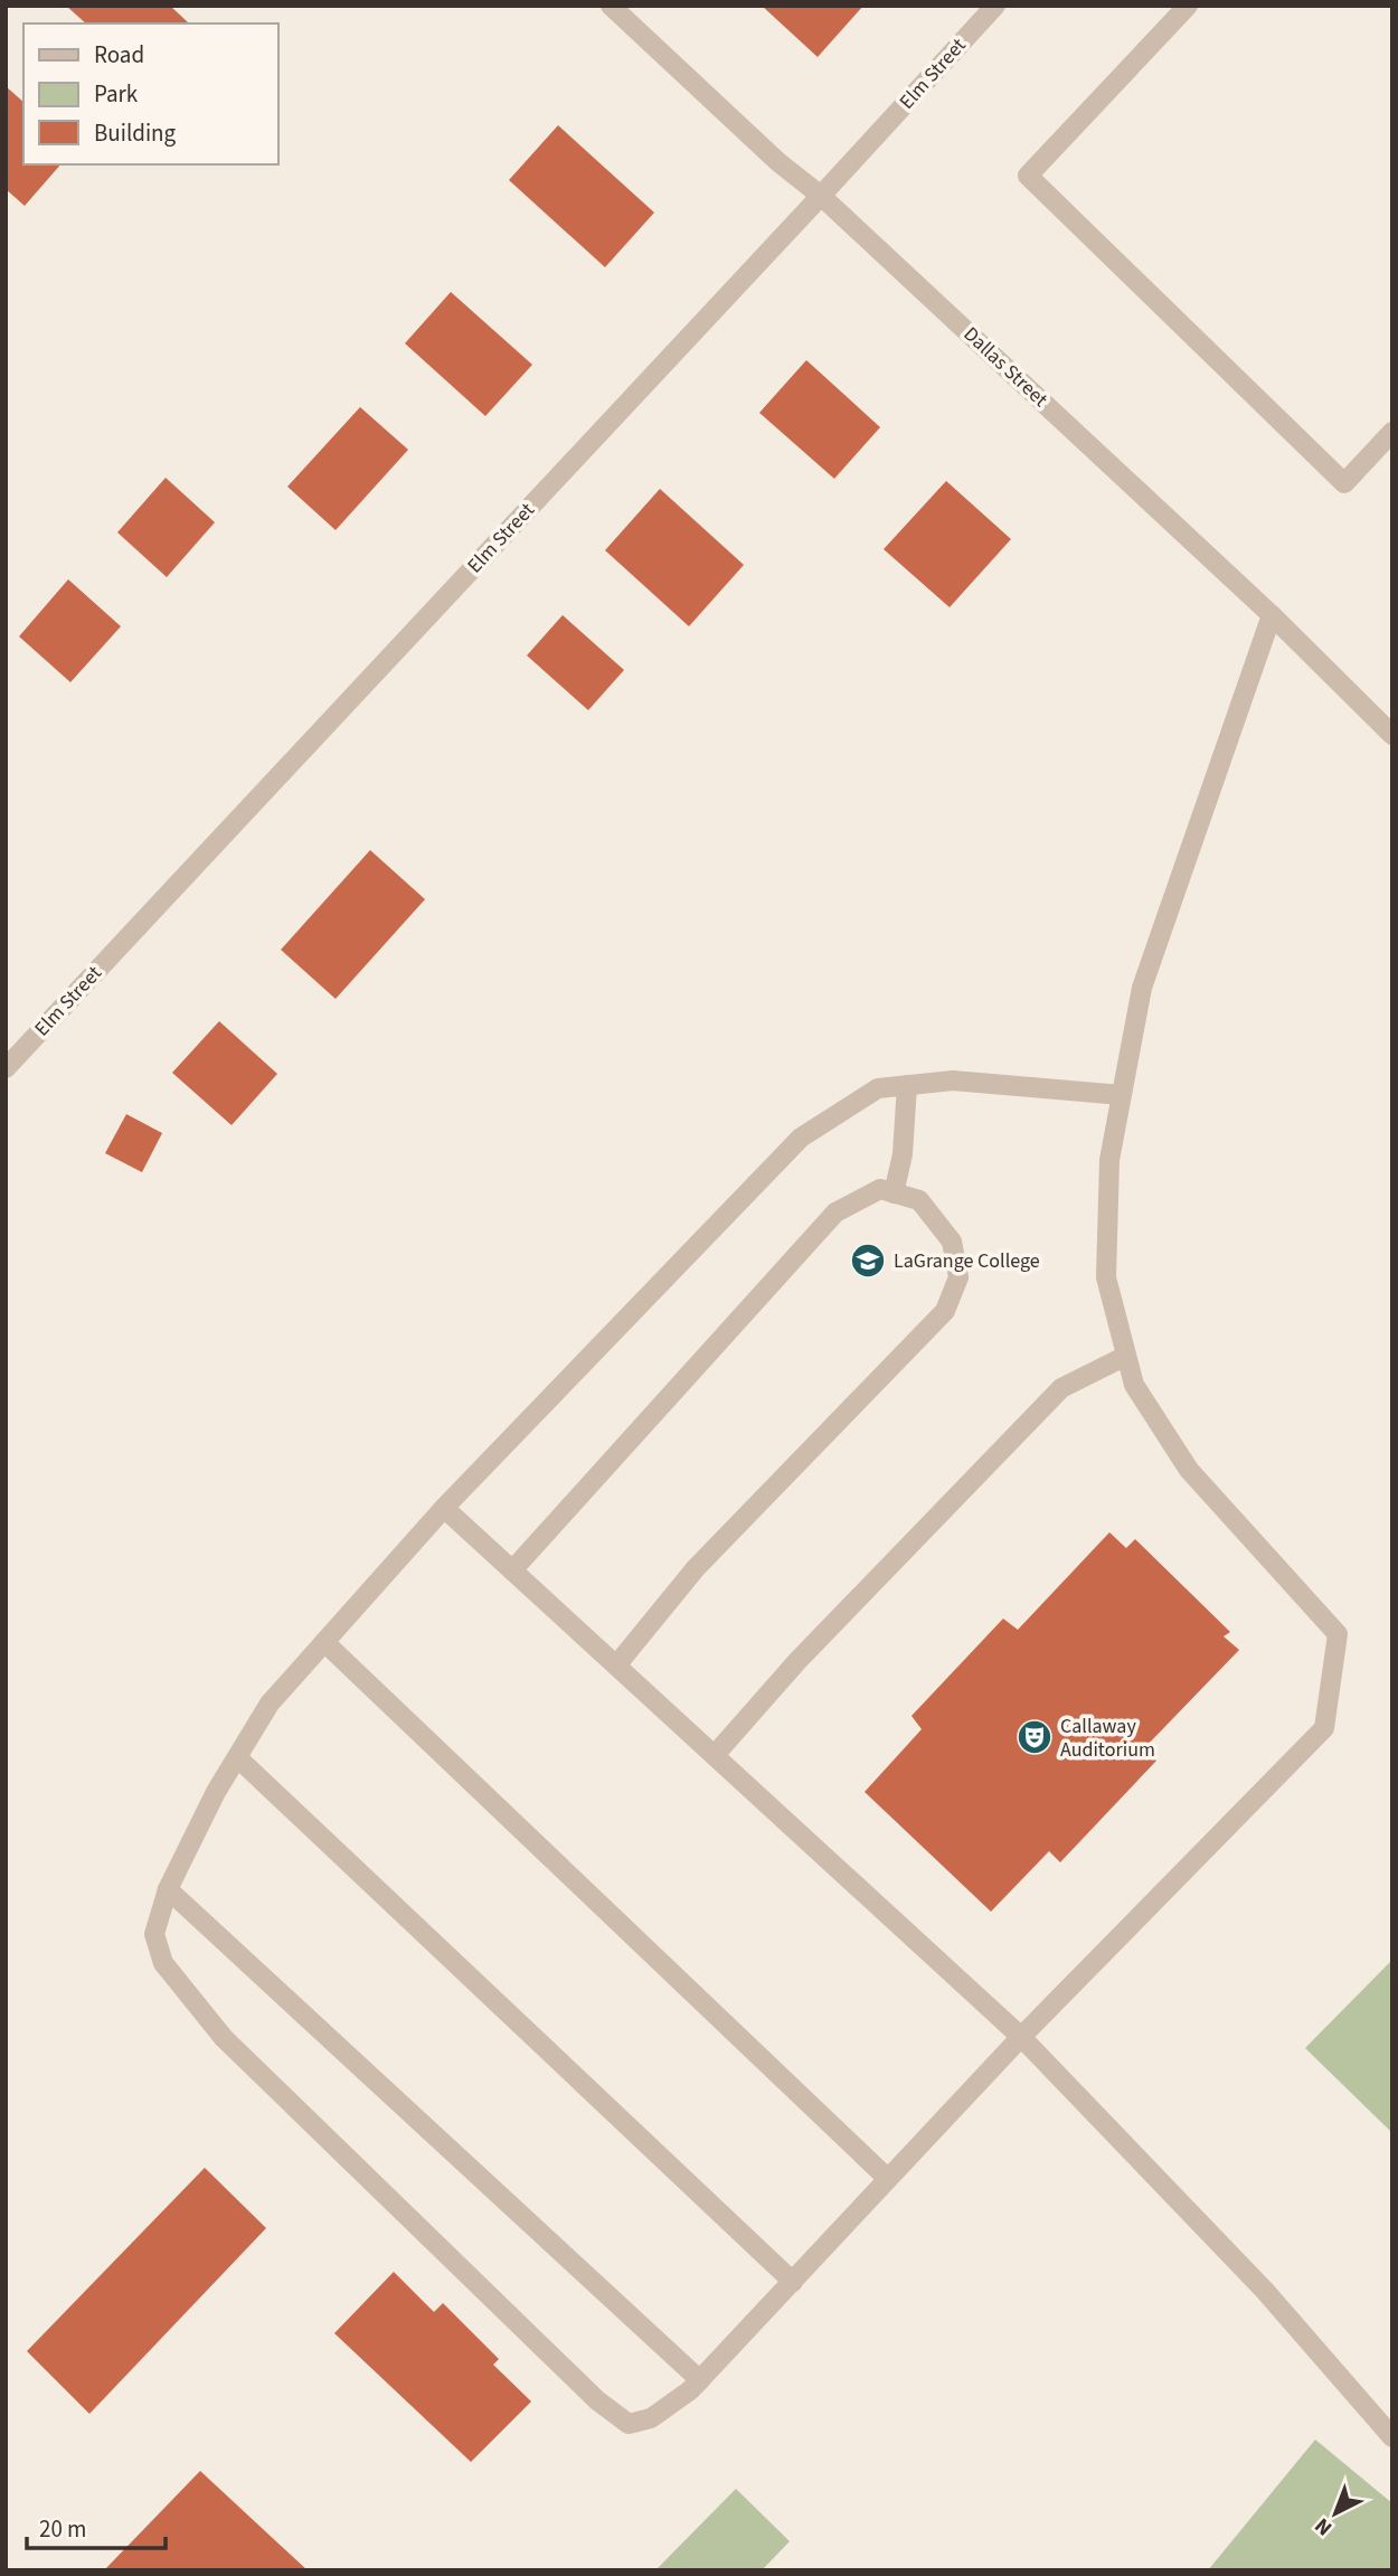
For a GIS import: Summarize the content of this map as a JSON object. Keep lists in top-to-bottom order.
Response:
{
  "streets": {
    "street": ["Elm Street", "Dallas Street"]
  },
  "crossings": [
    ["Elm Street", "Dallas Street"]
  ],
  "places": {
    "school or university": ["LaGrange College"],
    "theatre": ["Callaway Auditorium"]
  },
  "legend": ["Road", "Park", "Building"],
  "scale_bar": "20 m",
  "north": "bottom left"
}
